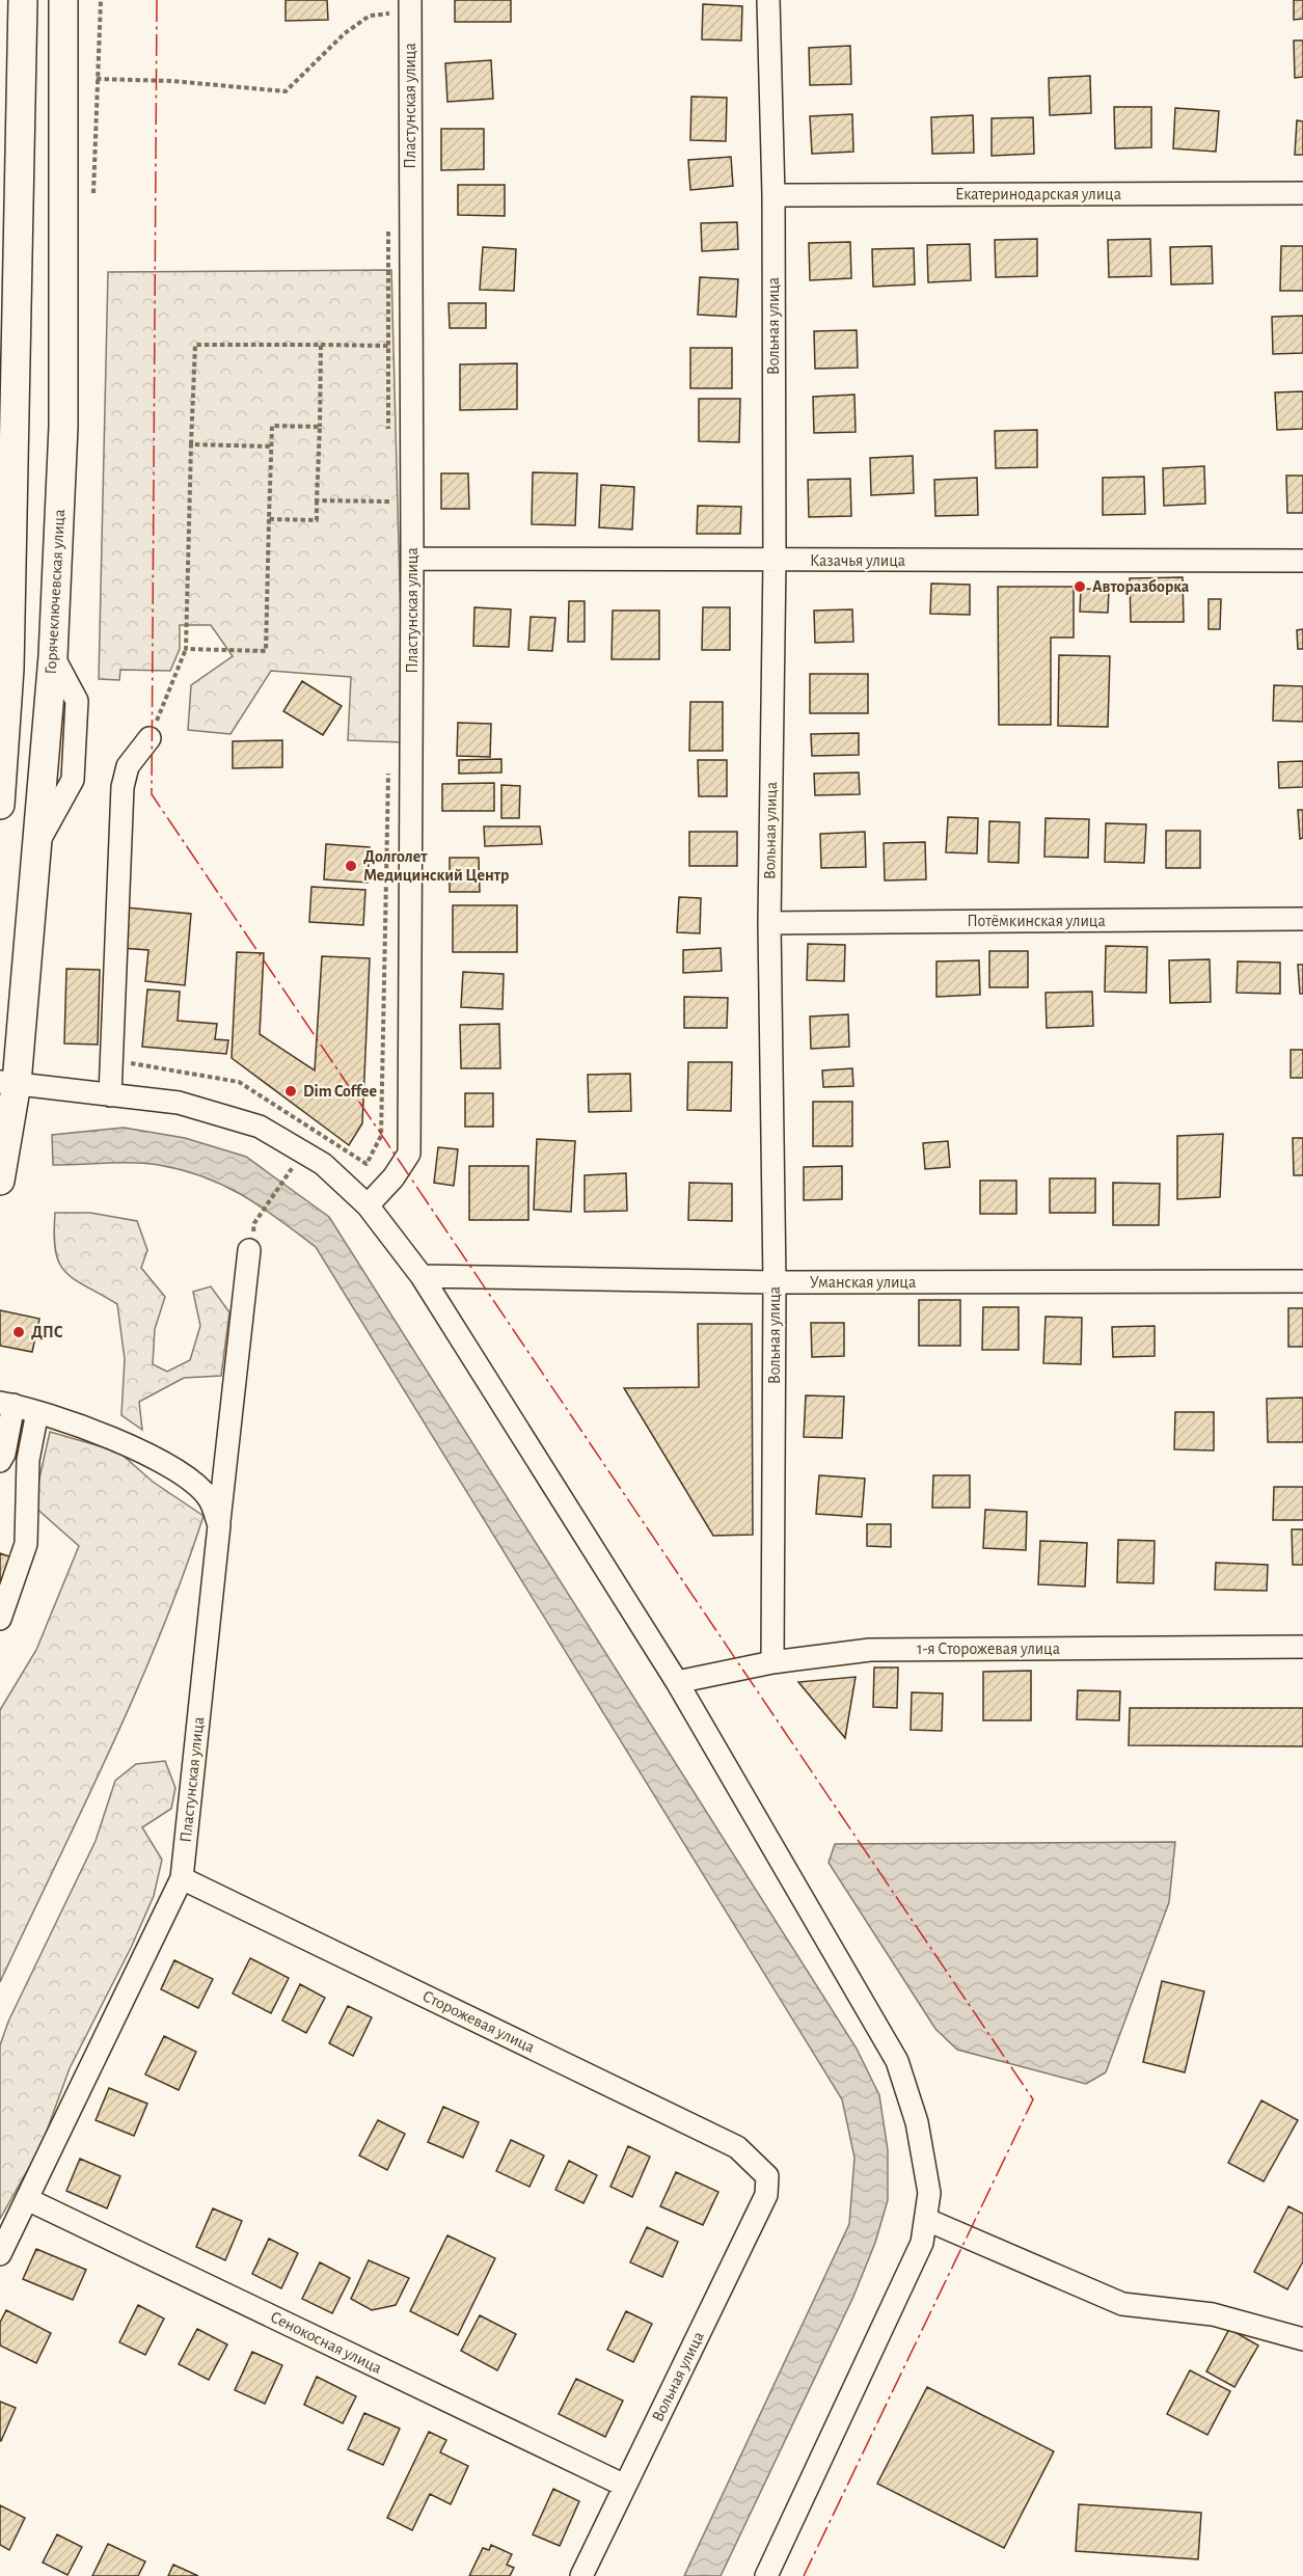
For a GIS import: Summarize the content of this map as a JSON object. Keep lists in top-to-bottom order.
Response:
{
  "streets": {
    "main road": ["Горячеключевская улица"],
    "street": [
      "Пластунская улица",
      "Екатеринодарская улица",
      "Вольная улица",
      "Казачья улица",
      "Потёмкинская улица",
      "Уманская улица",
      "1-я Сторожевая улица",
      "Сторожевая улица",
      "Сенокосная улица"
    ]
  },
  "crossings": [
    ["Пластунская улица", "Казачья улица"],
    ["Пластунская улица", "Сторожевая улица"],
    ["Пластунская улица", "Сенокосная улица"],
    ["Екатеринодарская улица", "Вольная улица"],
    ["Вольная улица", "Казачья улица"],
    ["Вольная улица", "Потёмкинская улица"],
    ["Вольная улица", "Уманская улица"],
    ["Вольная улица", "1-я Сторожевая улица"],
    ["Вольная улица", "Сторожевая улица"],
    ["Вольная улица", "Сенокосная улица"]
  ],
  "places": [
    "Авторазборка",
    "Долголет Медицинский Центр",
    "Dim Coffee",
    "ДПС"
  ]
}
